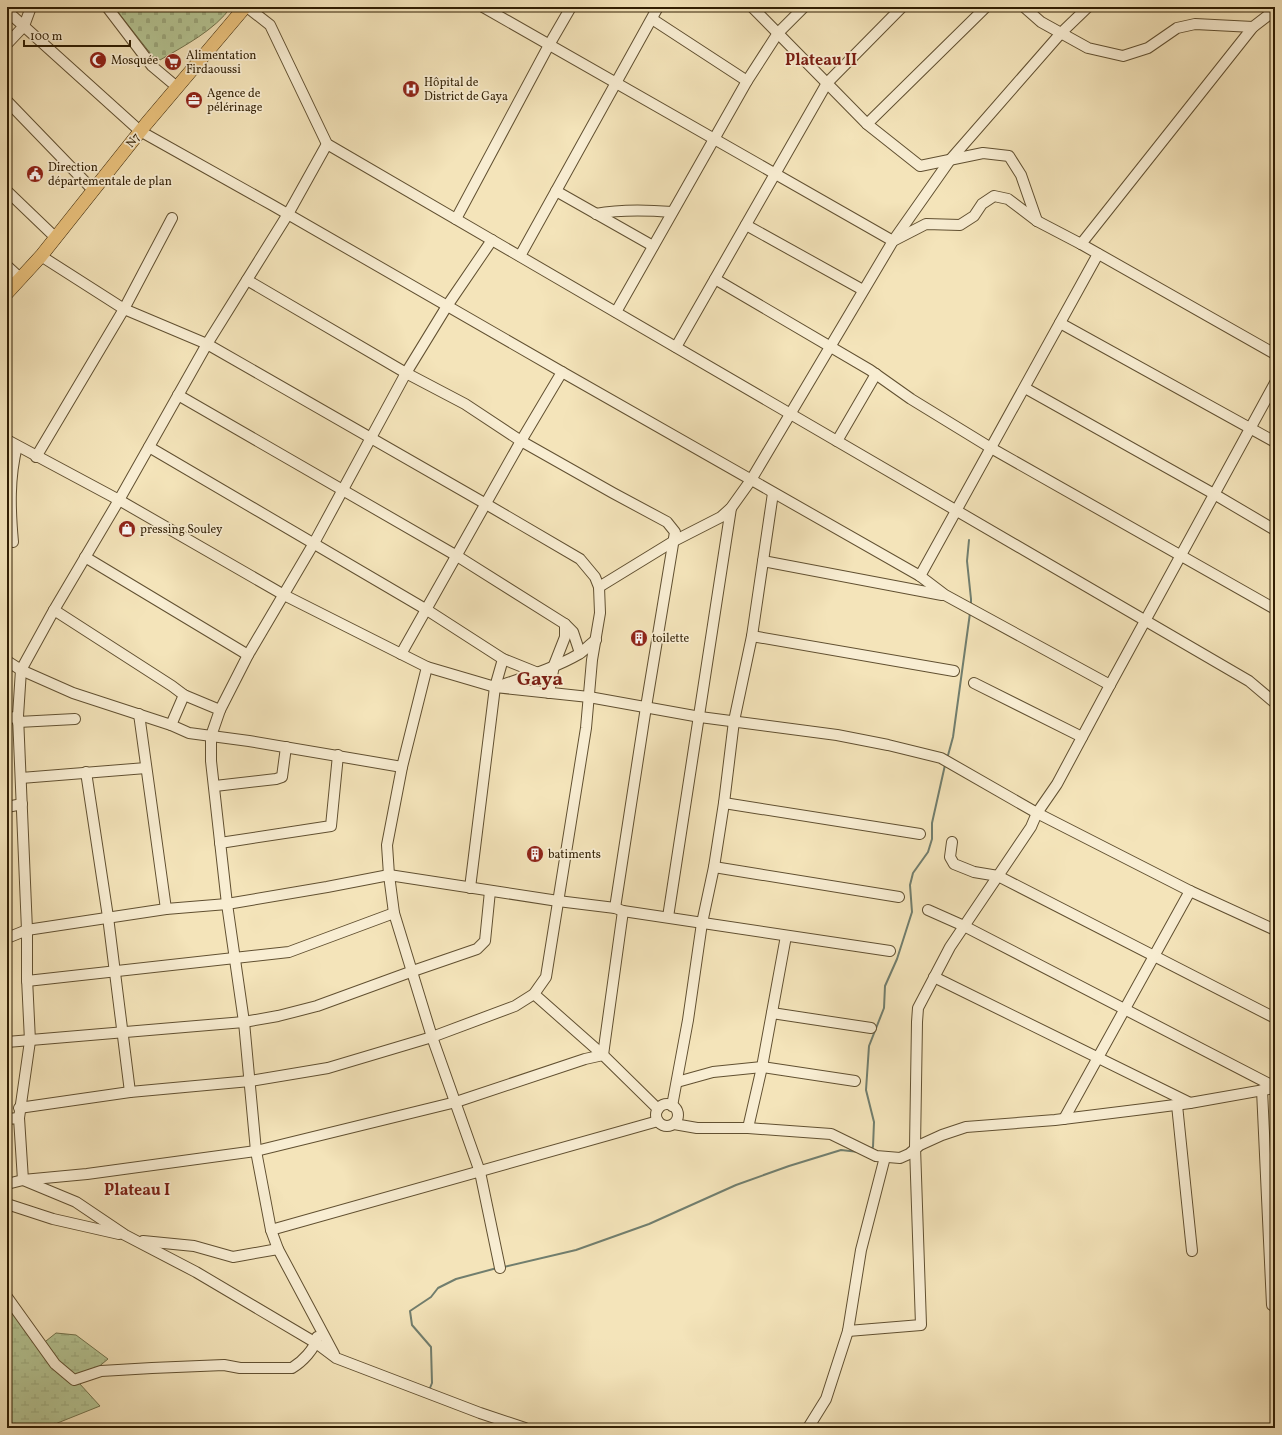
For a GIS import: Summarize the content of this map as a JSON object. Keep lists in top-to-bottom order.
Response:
{
  "streets": {
    "main road": ["N7"]
  },
  "districts": ["Plateau II", "Gaya", "Plateau I"],
  "places": {
    "mosque": ["Mosquée"],
    "supermarket": ["Alimentation Firdaoussi"],
    "hospital": ["Hôpital de District de Gaya"],
    "office": ["Agence de pélérinage"],
    "public building": ["Direction départementale de plan"],
    "shop": ["pressing Souley"],
    "building": ["toilette", "batiments"]
  },
  "scale_bar": "100 m"
}
